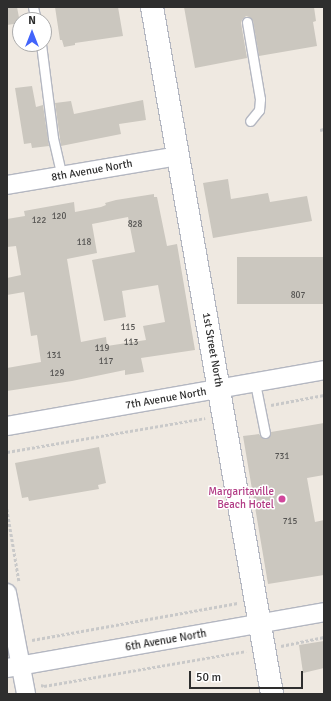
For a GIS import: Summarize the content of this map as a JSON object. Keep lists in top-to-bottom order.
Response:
{
  "streets": {
    "street": [
      "8th Avenue North",
      "1st Street North",
      "7th Avenue North",
      "6th Avenue North"
    ]
  },
  "crossings": [
    ["8th Avenue North", "1st Street North"],
    ["1st Street North", "7th Avenue North"],
    ["1st Street North", "6th Avenue North"]
  ],
  "places": ["Margaritaville Beach Hotel"],
  "house_numbers": [
    "120",
    "122",
    "828",
    "118",
    "807",
    "115",
    "113",
    "119",
    "131",
    "117",
    "129",
    "731",
    "715"
  ],
  "scale_bar": "50 m",
  "north": "top"
}
